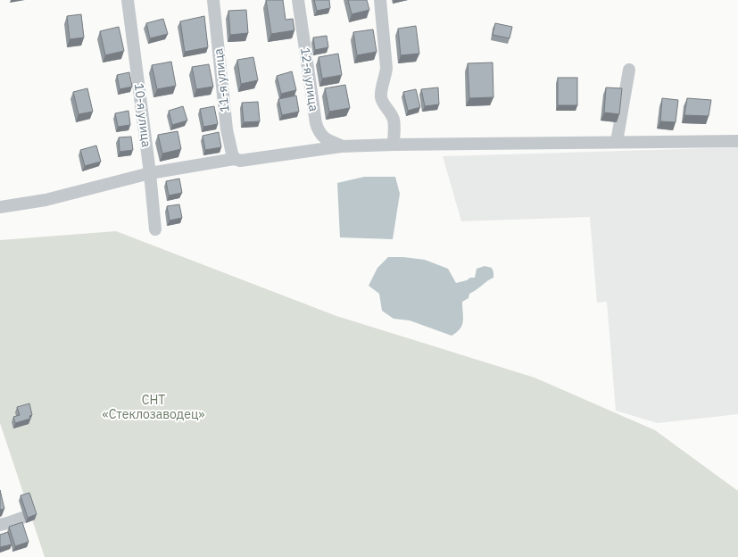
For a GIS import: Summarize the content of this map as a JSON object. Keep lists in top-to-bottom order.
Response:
{
  "streets": {
    "street": ["12-я улица", "11-я улица", "10-я улица"]
  },
  "parks": ["СНТ «Стеклозаводец»"]
}
